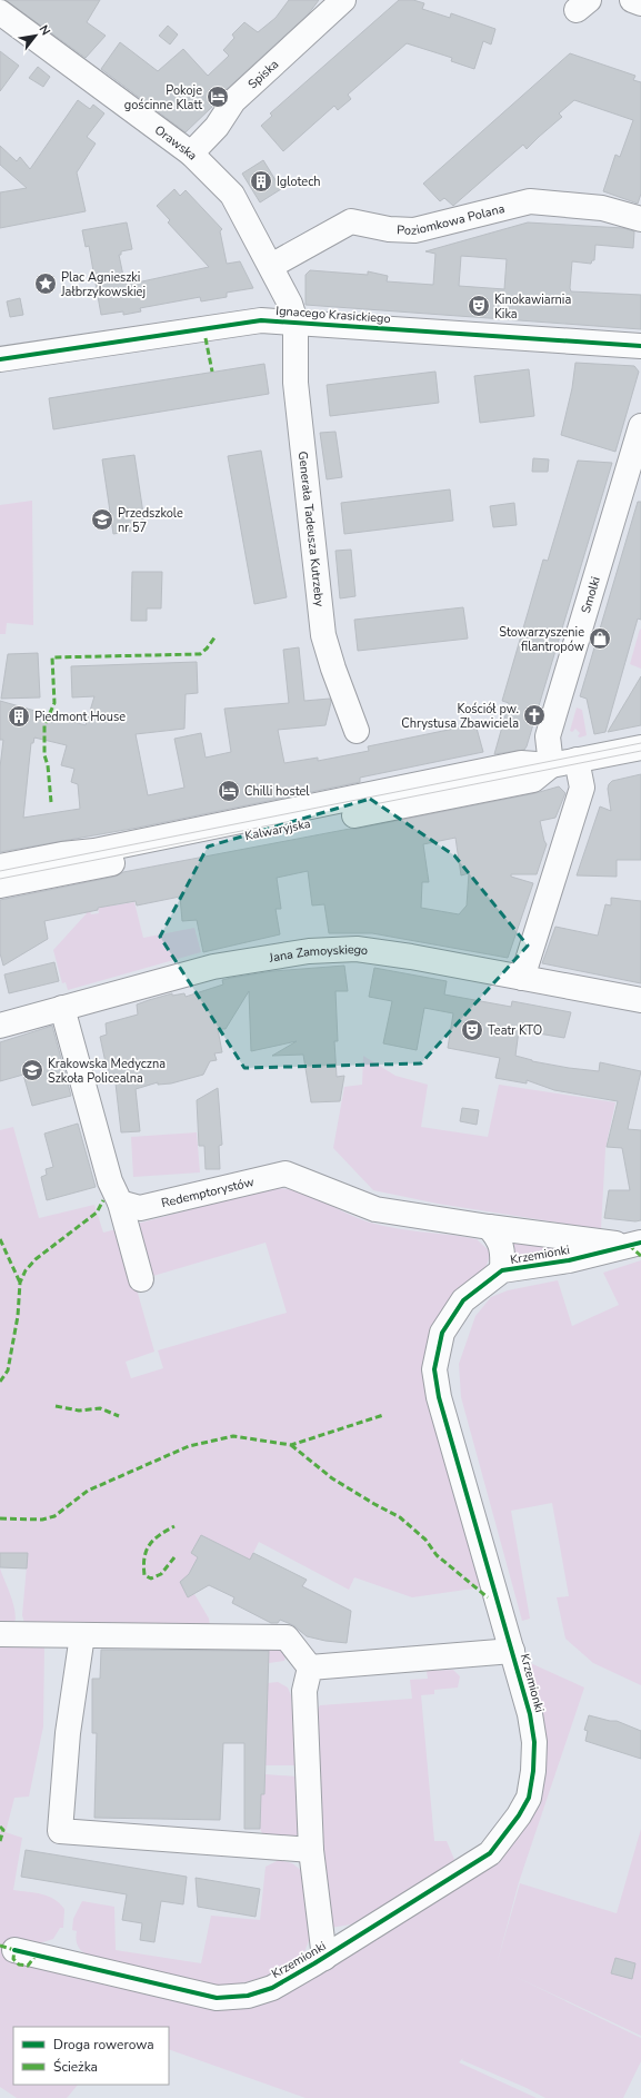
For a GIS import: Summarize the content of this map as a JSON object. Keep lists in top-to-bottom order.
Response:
{
  "streets": {
    "street": [
      "Spiska",
      "Orawska",
      "Poziomkowa Polana",
      "Ignacego Krasickiego",
      "Generała Tadeusza Kutrzeby",
      "Smolki",
      "Kalwaryjska",
      "Jana Zamoyskiego",
      "Redemptorystów",
      "Krzemionki"
    ]
  },
  "crossings": [
    ["Spiska", "Orawska"],
    ["Orawska", "Poziomkowa Polana"],
    ["Orawska", "Ignacego Krasickiego"],
    ["Orawska", "Generała Tadeusza Kutrzeby"],
    ["Ignacego Krasickiego", "Generała Tadeusza Kutrzeby"],
    ["Smolki", "Kalwaryjska"],
    ["Redemptorystów", "Krzemionki"]
  ],
  "places": {
    "hotel": ["Pokoje gościnne Klatt", "Chilli hostel"],
    "building": ["Iglotech", "Piedmont House"],
    "place": ["Plac Agnieszki Jałbrzykowskiej"],
    "theatre": ["Kinokawiarnia Kika", "Teatr KTO"],
    "school or university": ["Przedszkole nr 57", "Krakowska Medyczna Szkoła Policealna"],
    "shop": ["Stowarzyszenie filantropów"],
    "church": ["Kościół pw. Chrystusa Zbawiciela"]
  },
  "legend": ["Droga rowerowa", "Ścieżka"],
  "north": "top right"
}
